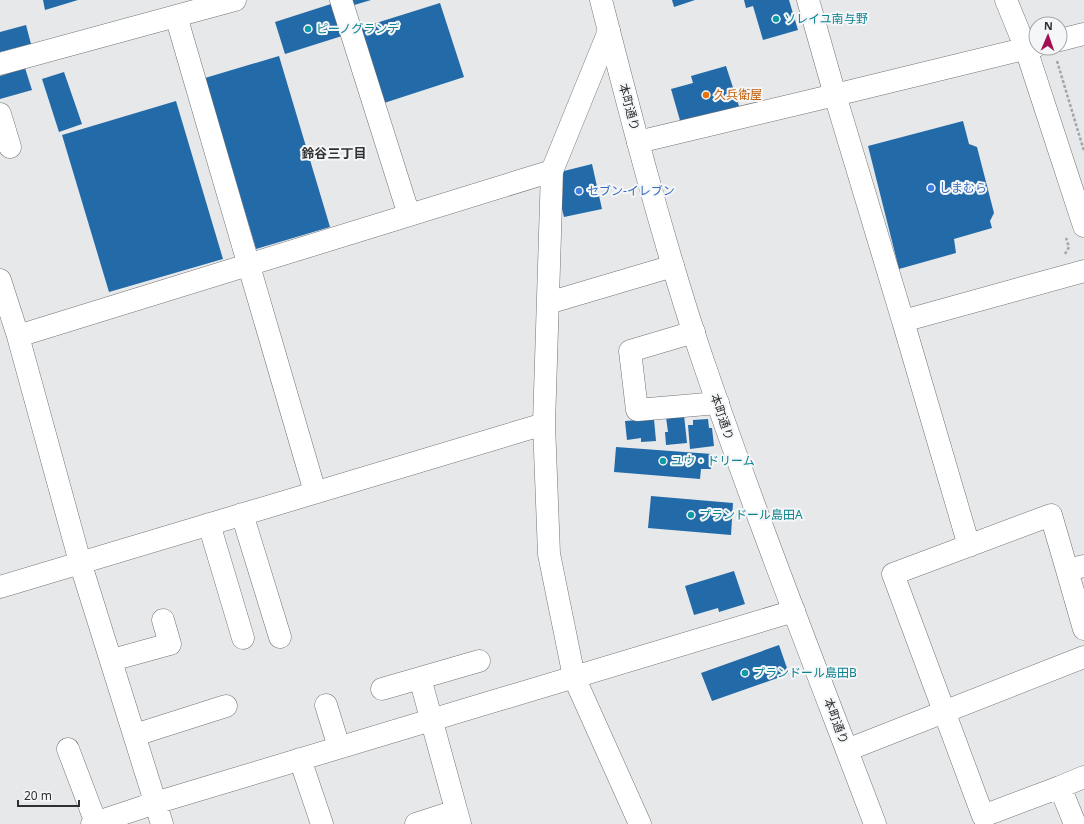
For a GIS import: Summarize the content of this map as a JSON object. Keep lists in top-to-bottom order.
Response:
{
  "streets": {
    "street": ["本町通り"]
  },
  "districts": ["鈴谷三丁目"],
  "places": [
    "ソレイユ南与野",
    "ピーノグランデ",
    "久兵衛屋",
    "しまむら",
    "セブン-イレブン",
    "ユウ・ドリーム",
    "プランドール島田A",
    "プランドール島田B"
  ],
  "scale_bar": "20 m",
  "north": "top"
}
